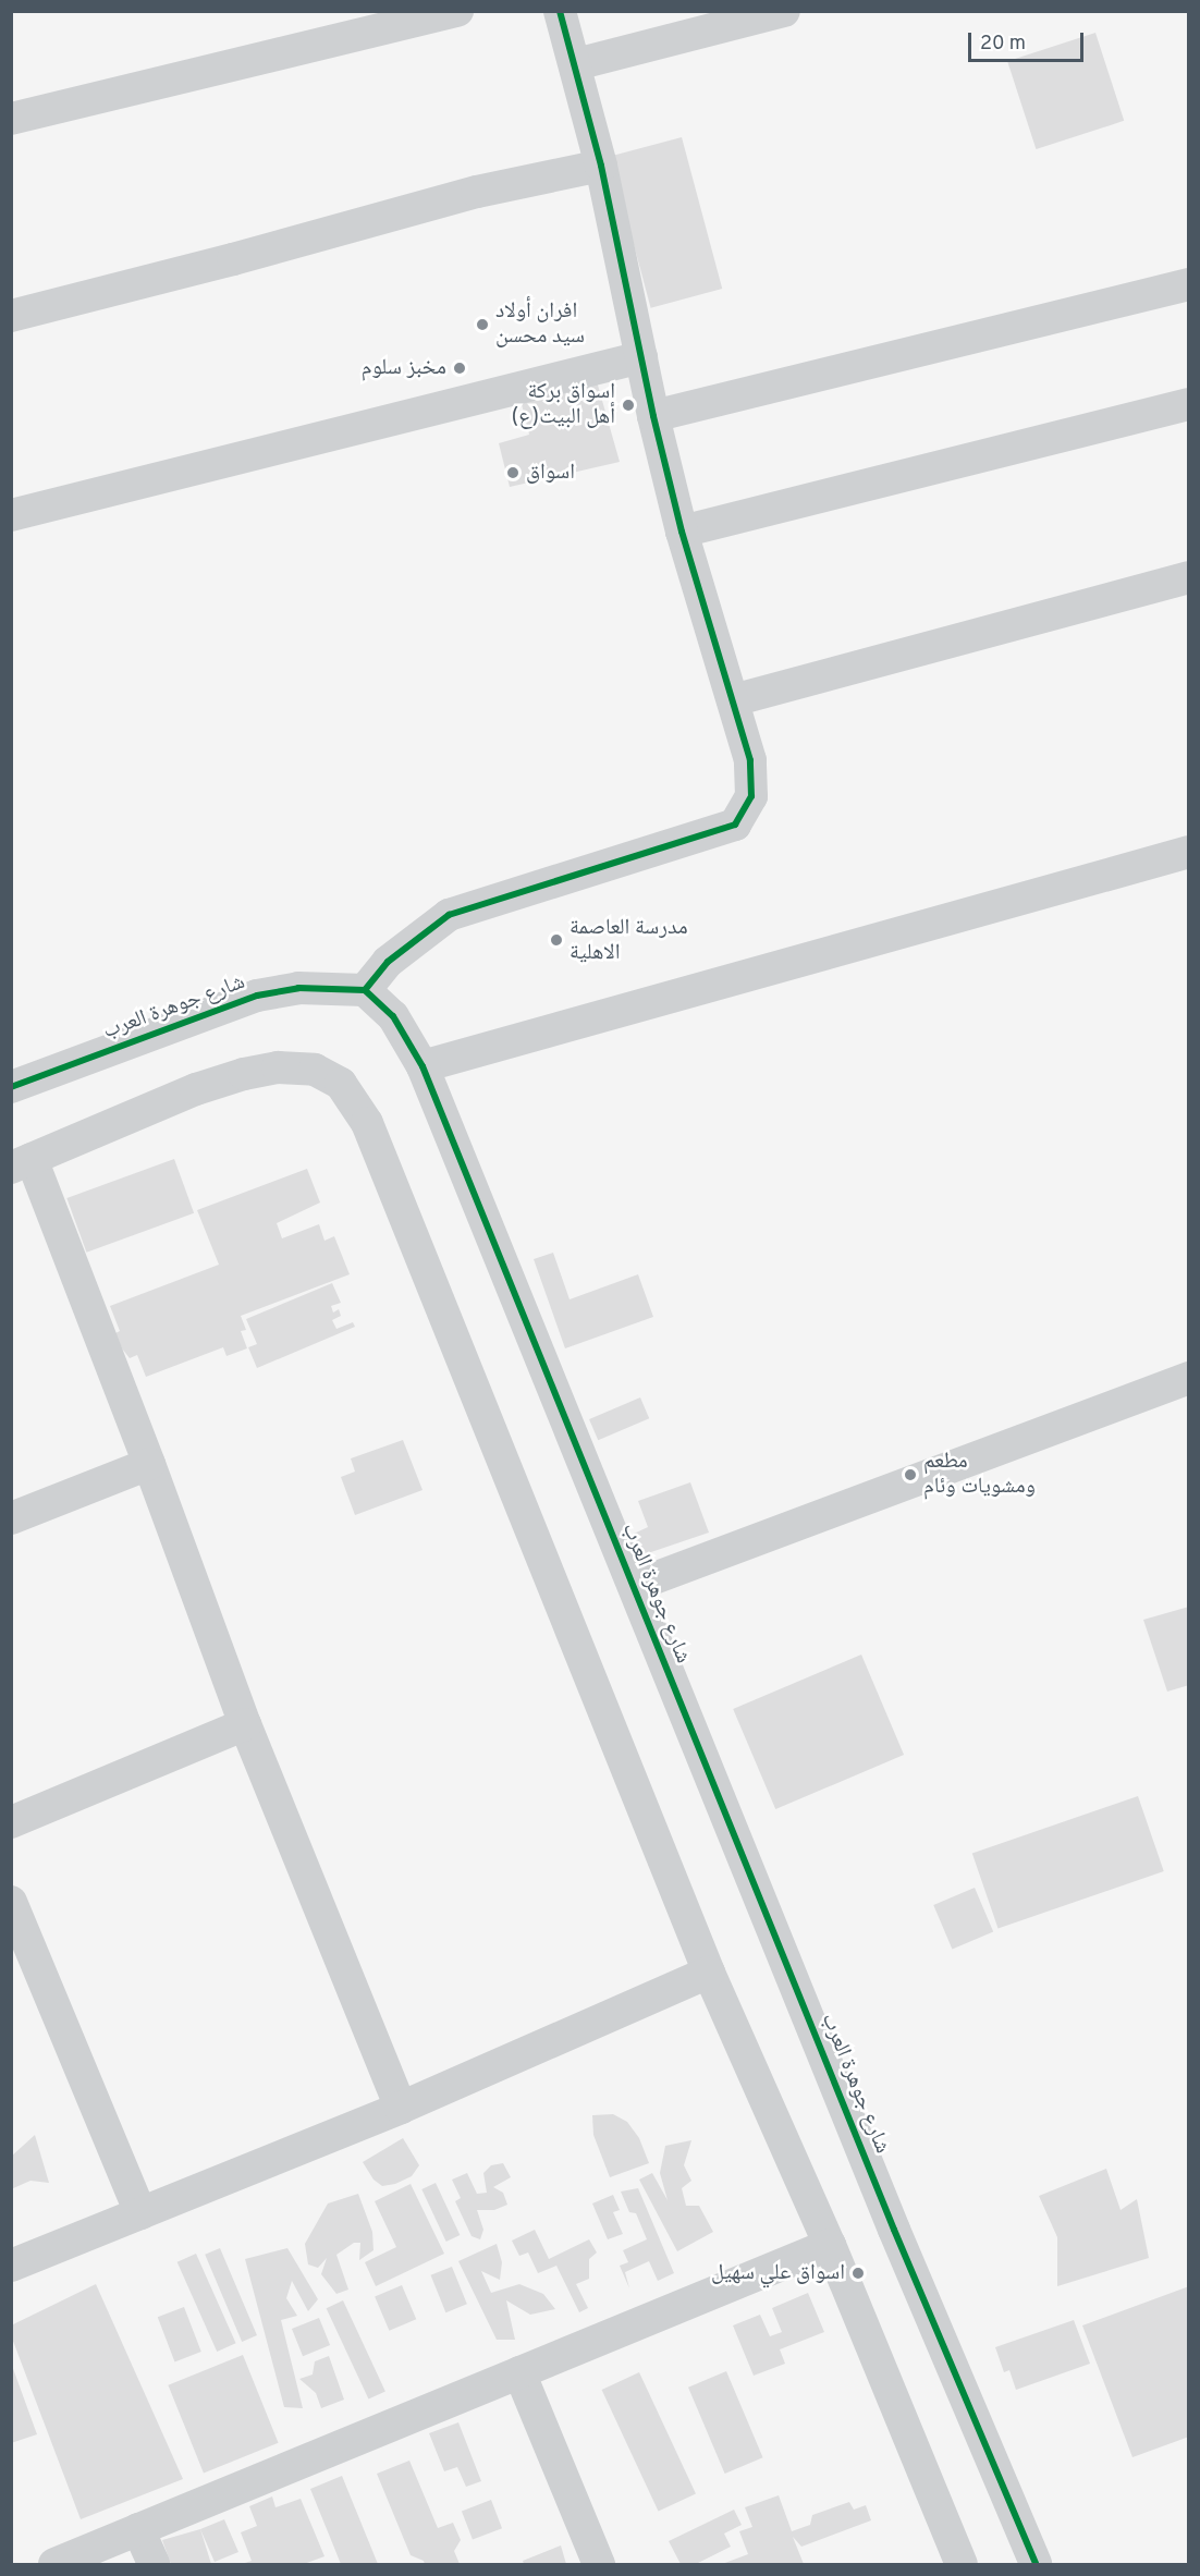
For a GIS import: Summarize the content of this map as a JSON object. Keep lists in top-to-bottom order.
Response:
{
  "streets": {
    "street": ["شارع جوهرة العرب"]
  },
  "places": [
    "افران أولاد سيد محسن",
    "مخبز سلوم",
    "اسواق بركة أهل البيت(ع)",
    "اسواق",
    "مدرسة العاصمة الاهلية",
    "مطعم ومشويات وئام",
    "اسواق علي سهيل"
  ],
  "scale_bar": "20 m"
}
